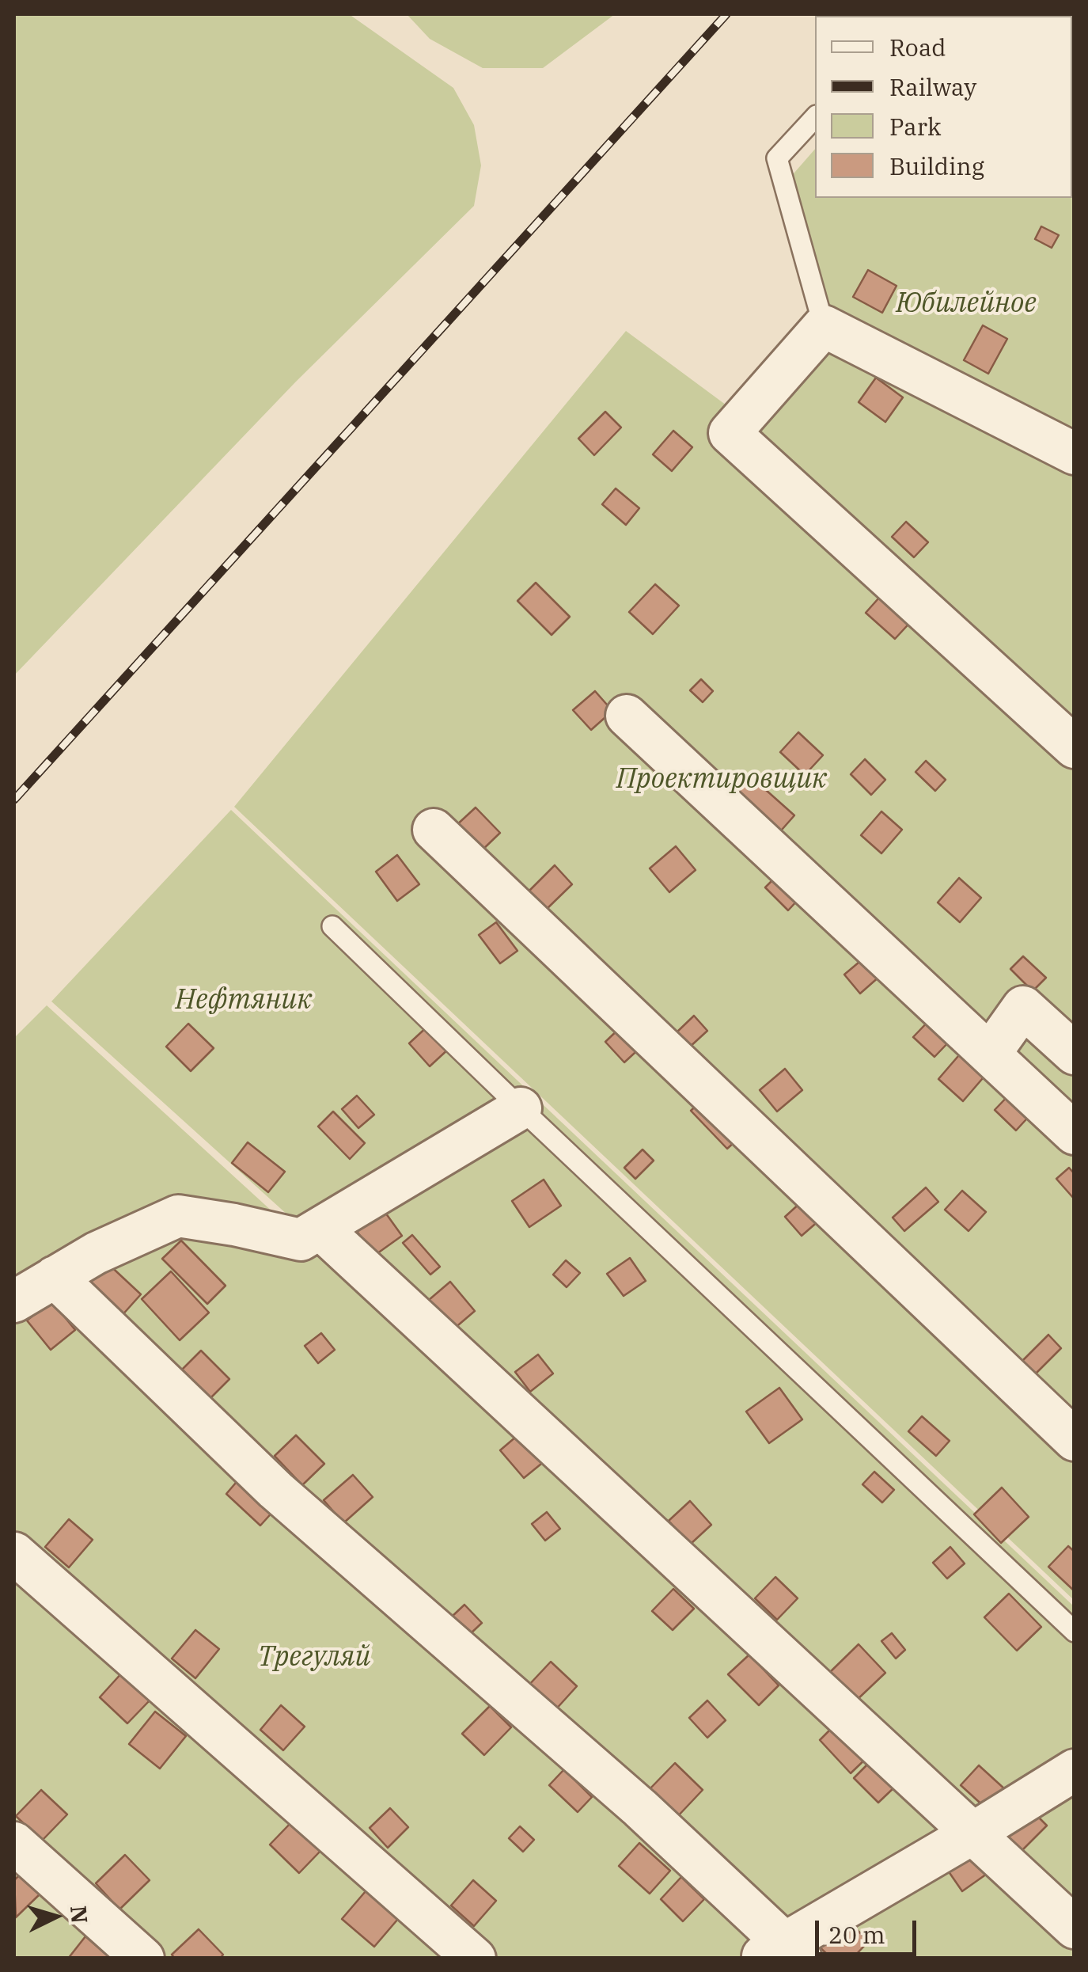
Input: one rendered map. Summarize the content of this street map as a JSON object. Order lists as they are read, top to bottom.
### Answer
{
  "parks": [
    "Юбилейное",
    "Проектировщик",
    "Нефтяник",
    "Трегуляй"
  ],
  "legend": [
    "Road",
    "Railway",
    "Park",
    "Building"
  ],
  "scale_bar": "20 m",
  "north": "right"
}
